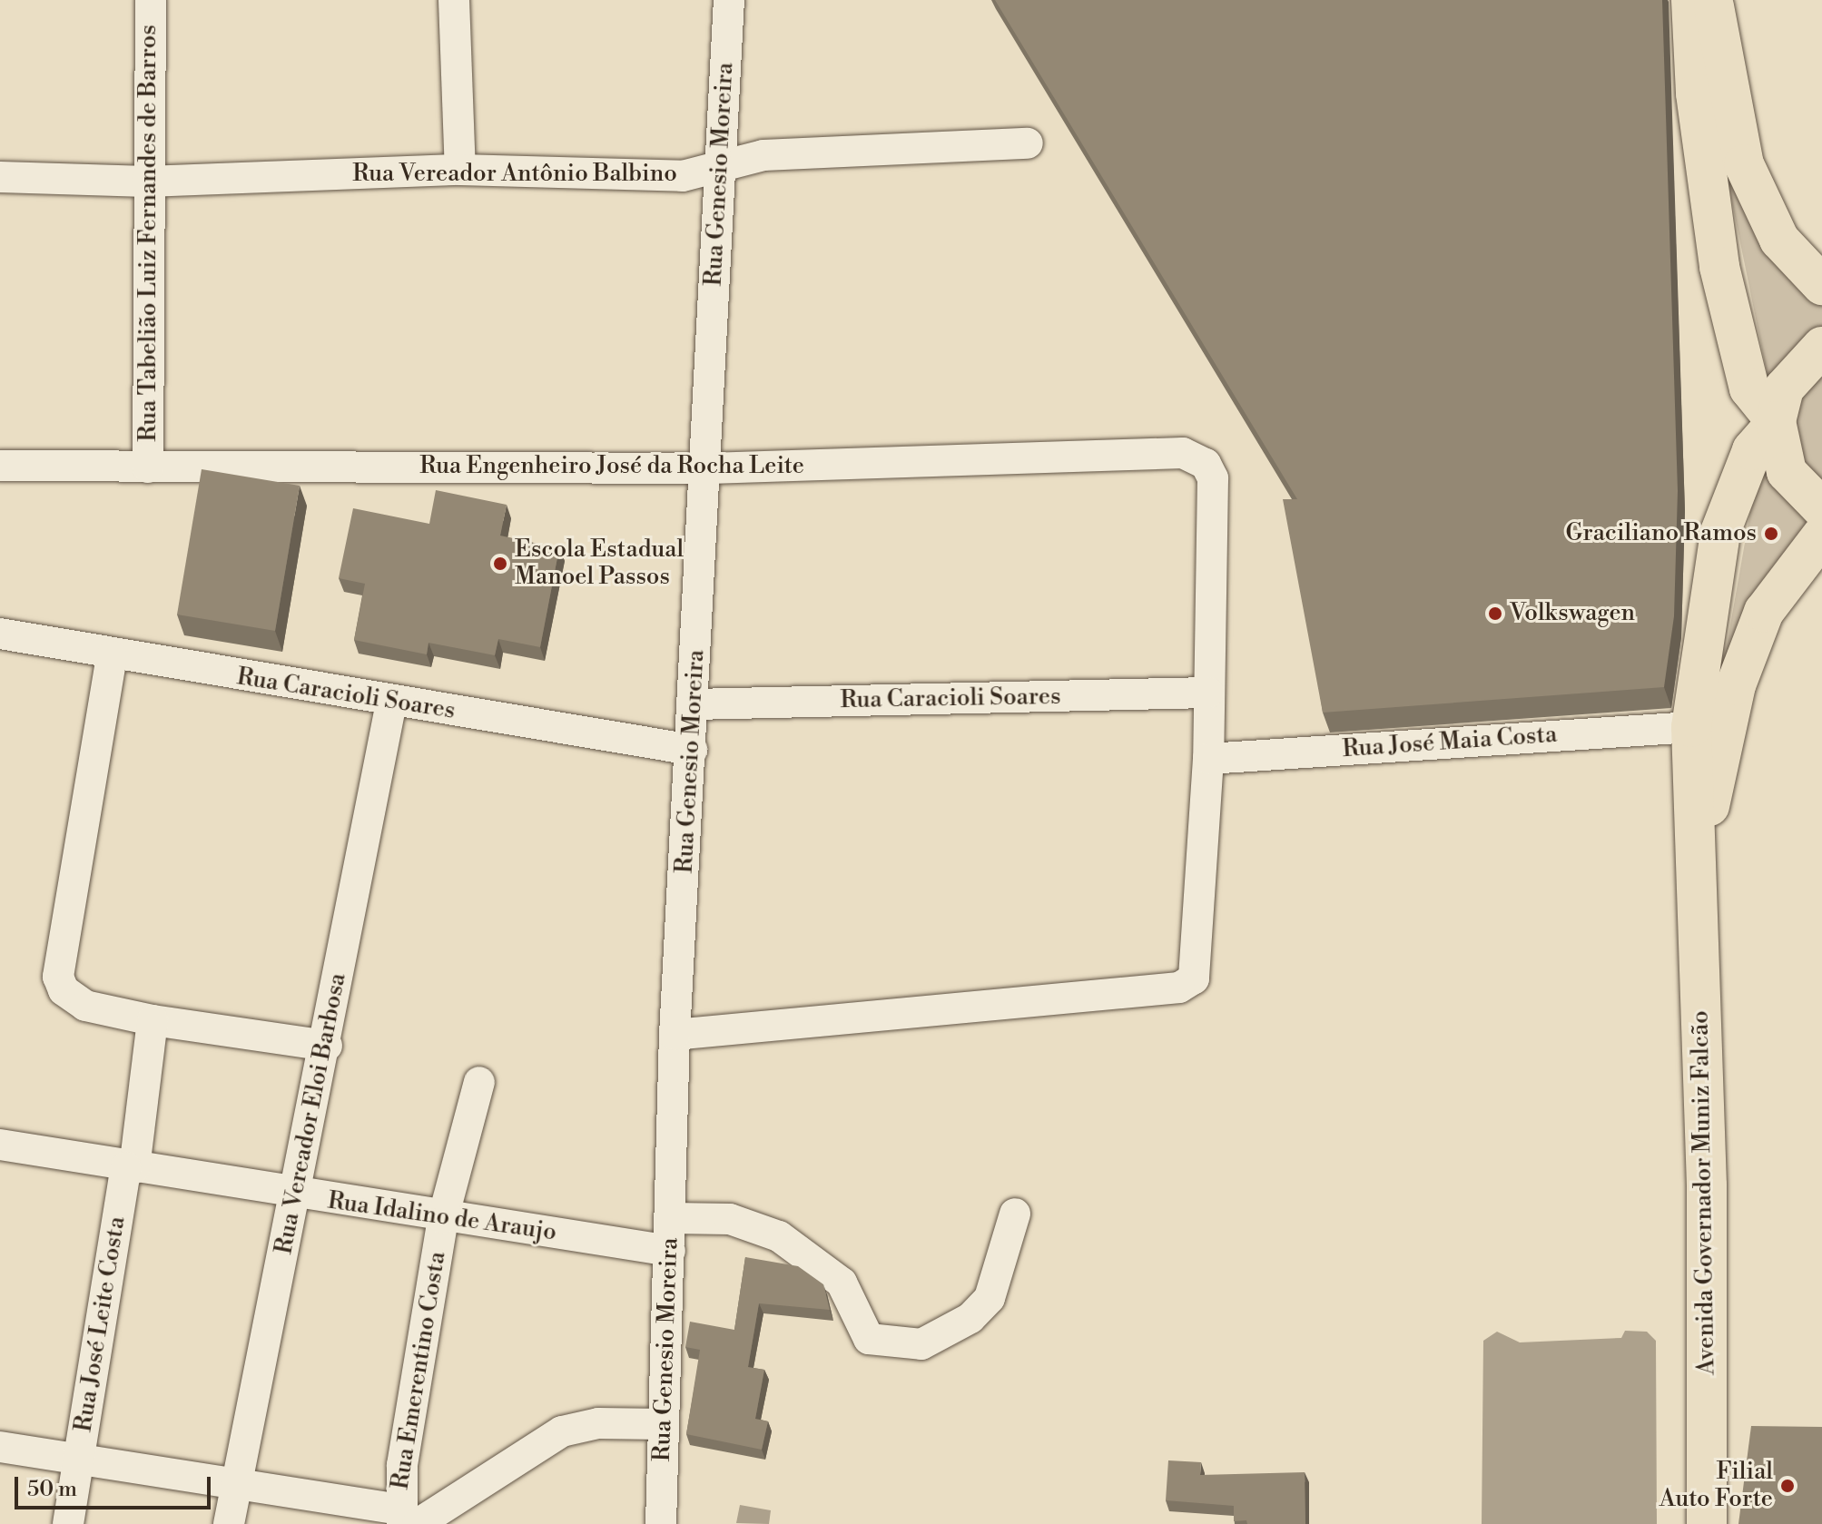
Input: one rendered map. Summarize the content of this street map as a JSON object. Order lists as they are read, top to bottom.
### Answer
{
  "streets": {
    "main road": ["Avenida Governador Muniz Falcão"],
    "street": [
      "Rua Vereador Antônio Balbino",
      "Rua Genesio Moreira",
      "Rua Tabelião Luiz Fernandes de Barros",
      "Rua Engenheiro José da Rocha Leite",
      "Rua Caracioli Soares",
      "Rua José Maia Costa",
      "Rua Vereador Eloi Barbosa",
      "Rua Idalino de Araujo",
      "Rua José Leite Costa",
      "Rua Emerentino Costa"
    ]
  },
  "crossings": [
    ["Rua Vereador Antônio Balbino", "Rua Genesio Moreira"],
    ["Rua Vereador Antônio Balbino", "Rua Tabelião Luiz Fernandes de Barros"],
    ["Rua Genesio Moreira", "Rua Engenheiro José da Rocha Leite"],
    ["Rua Genesio Moreira", "Rua Caracioli Soares"],
    ["Rua Genesio Moreira", "Rua Idalino de Araujo"],
    ["Rua Tabelião Luiz Fernandes de Barros", "Rua Engenheiro José da Rocha Leite"],
    ["Rua Engenheiro José da Rocha Leite", "Rua Caracioli Soares"],
    ["Rua Caracioli Soares", "Rua Vereador Eloi Barbosa"],
    ["Rua José Maia Costa", "Avenida Governador Muniz Falcão"],
    ["Rua Vereador Eloi Barbosa", "Rua Idalino de Araujo"],
    ["Rua Idalino de Araujo", "Rua José Leite Costa"],
    ["Rua Idalino de Araujo", "Rua Emerentino Costa"]
  ],
  "places": [
    "Graciliano Ramos",
    "Escola Estadual Manoel Passos",
    "Volkswagen",
    "Filial Auto Forte"
  ],
  "scale_bar": "50 m"
}
